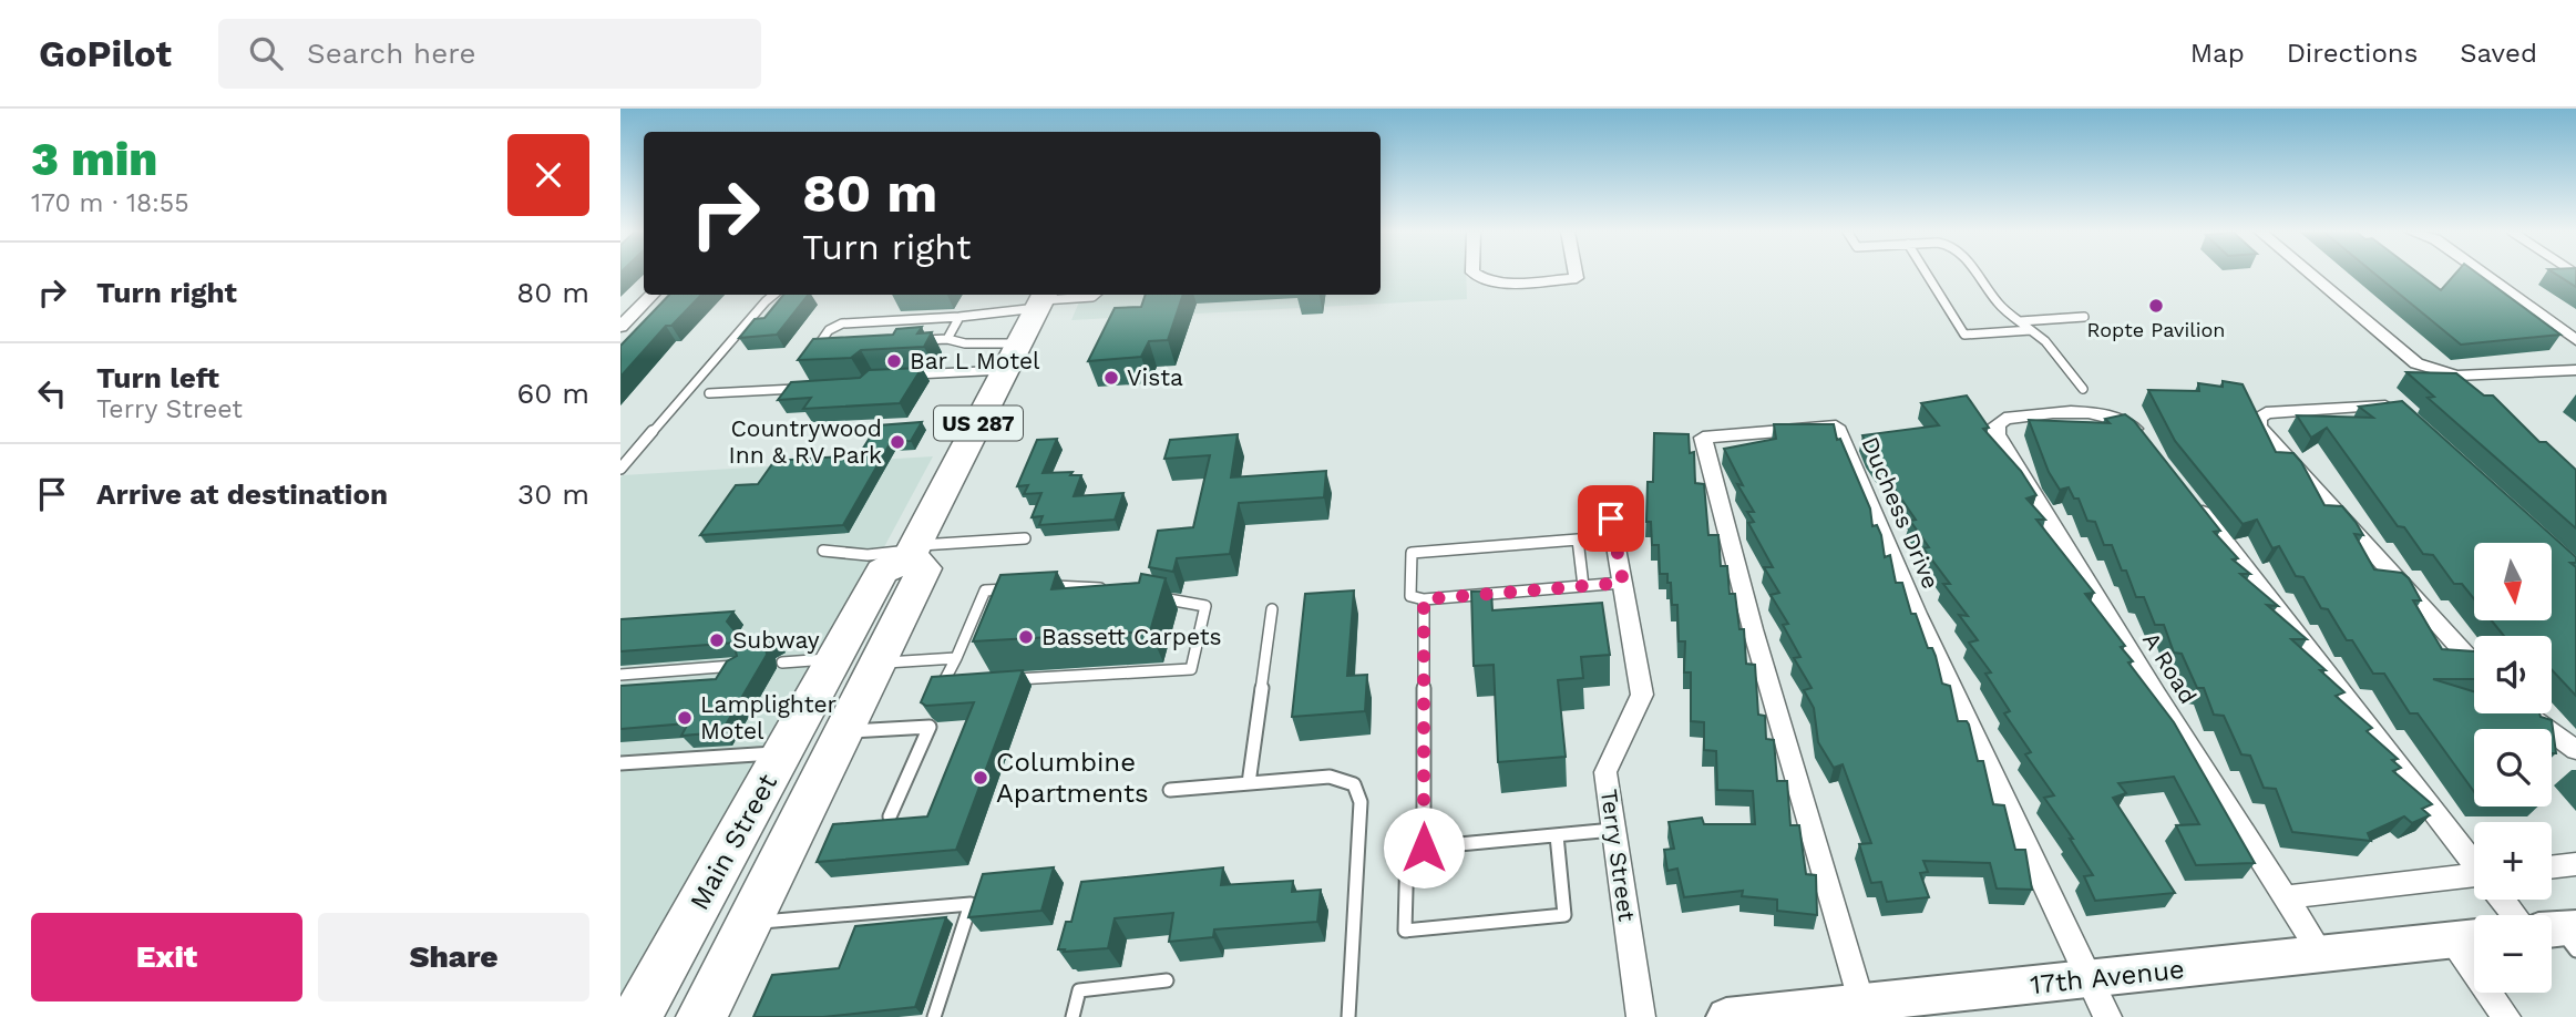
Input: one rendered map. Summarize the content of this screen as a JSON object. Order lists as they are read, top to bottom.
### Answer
{
  "streets": {
    "highway": ["US 287", "Main Street"],
    "main road": ["17th Avenue"],
    "street": ["Duchess Drive", "A Road", "Terry Street"]
  },
  "crossings": [
    ["Duchess Drive", "17th Avenue"],
    ["A Road", "17th Avenue"]
  ],
  "places": [
    "Ropte Pavilion",
    "Bar L Motel",
    "Vista",
    "Countrywood Inn & RV Park",
    "Bassett Carpets",
    "Subway",
    "Lamplighter Motel",
    "Columbine Apartments"
  ],
  "north": "bottom",
  "page": {
    "header": "GoPilot",
    "search": "Search here",
    "nav": ["Map", "Directions", "Saved"],
    "heading": ["3 min", "170 m · 18:55"],
    "turn": ["80 m", "Turn right"],
    "list": [
      {
        "name": "Turn right",
        "value": "80 m"
      },
      {
        "name": "Turn left",
        "note": "Terry Street",
        "value": "60 m"
      },
      {
        "name": "Arrive at destination",
        "value": "30 m"
      }
    ],
    "map_buttons": ["+", "−"],
    "buttons": ["Exit", "Share"]
  }
}
